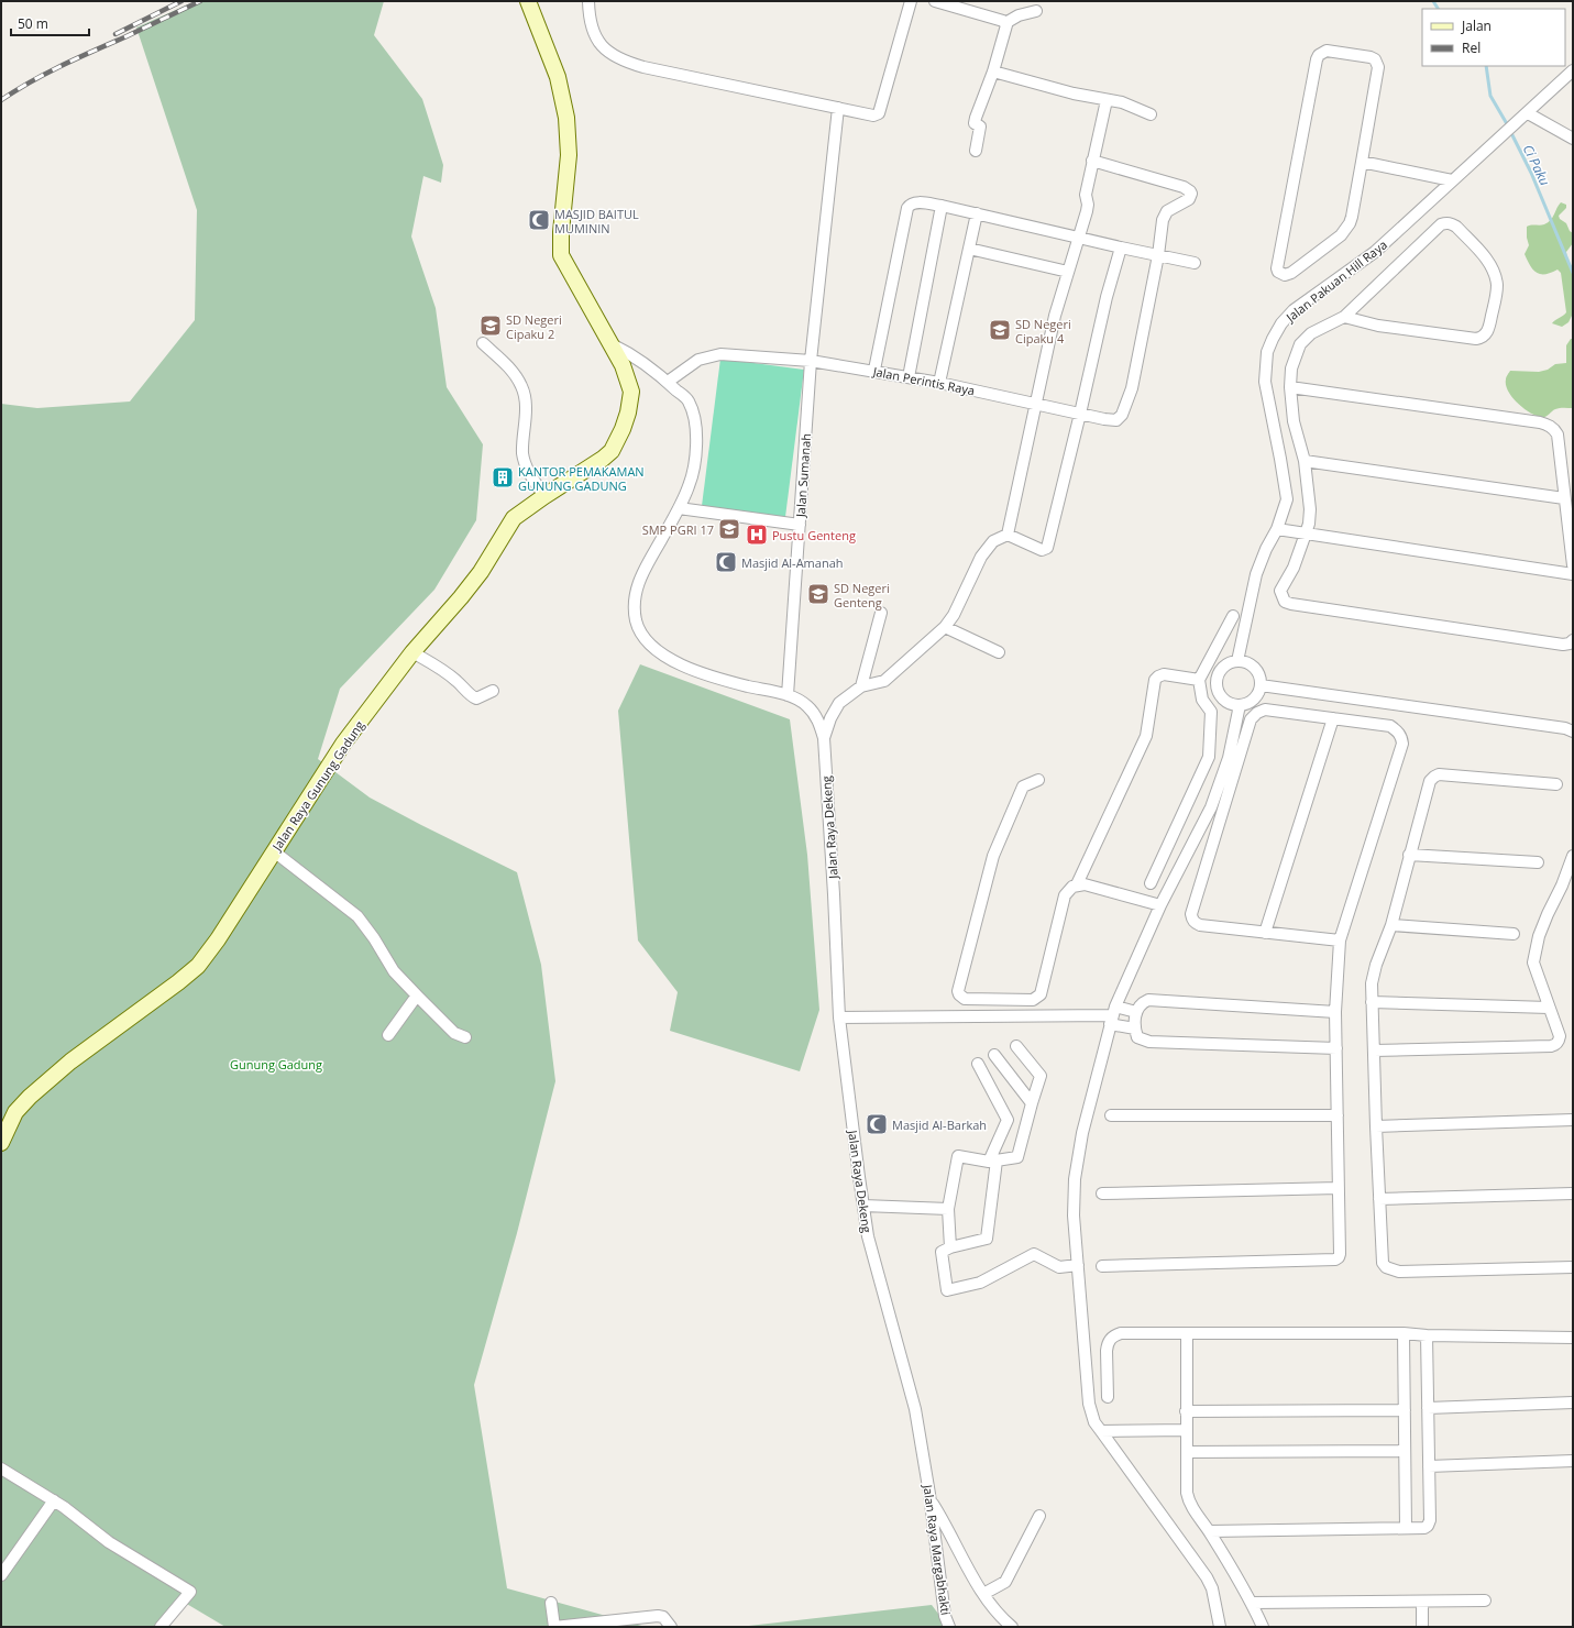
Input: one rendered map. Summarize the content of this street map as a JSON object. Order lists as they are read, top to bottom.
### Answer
{
  "streets": {
    "street": [
      "Jalan Pakuan Hill Raya",
      "Jalan Perintis Raya",
      "Jalan Sumanah",
      "Jalan Raya Gunung Gadung",
      "Jalan Raya Dekeng",
      "Jalan Raya Margabhakti"
    ]
  },
  "crossings": [
    ["Jalan Perintis Raya", "Jalan Sumanah"],
    ["Jalan Perintis Raya", "Jalan Raya Dekeng"],
    ["Jalan Sumanah", "Jalan Raya Dekeng"],
    ["Jalan Raya Gunung Gadung", "Jalan Raya Dekeng"],
    ["Jalan Raya Dekeng", "Jalan Raya Margabhakti"]
  ],
  "water": ["Ci Paku"],
  "parks": ["Gunung Gadung"],
  "places": {
    "mosque": ["MASJID BAITUL MUMININ", "Masjid Al-Amanah", "Masjid Al-Barkah"],
    "school or university": [
      "SD Negeri Cipaku 2",
      "SD Negeri Cipaku 4",
      "SMP PGRI 17",
      "SD Negeri Genteng"
    ],
    "building": ["KANTOR PEMAKAMAN GUNUNG GADUNG"],
    "hospital": ["Pustu Genteng"]
  },
  "legend": ["Jalan", "Rel"],
  "scale_bar": "50 m"
}
